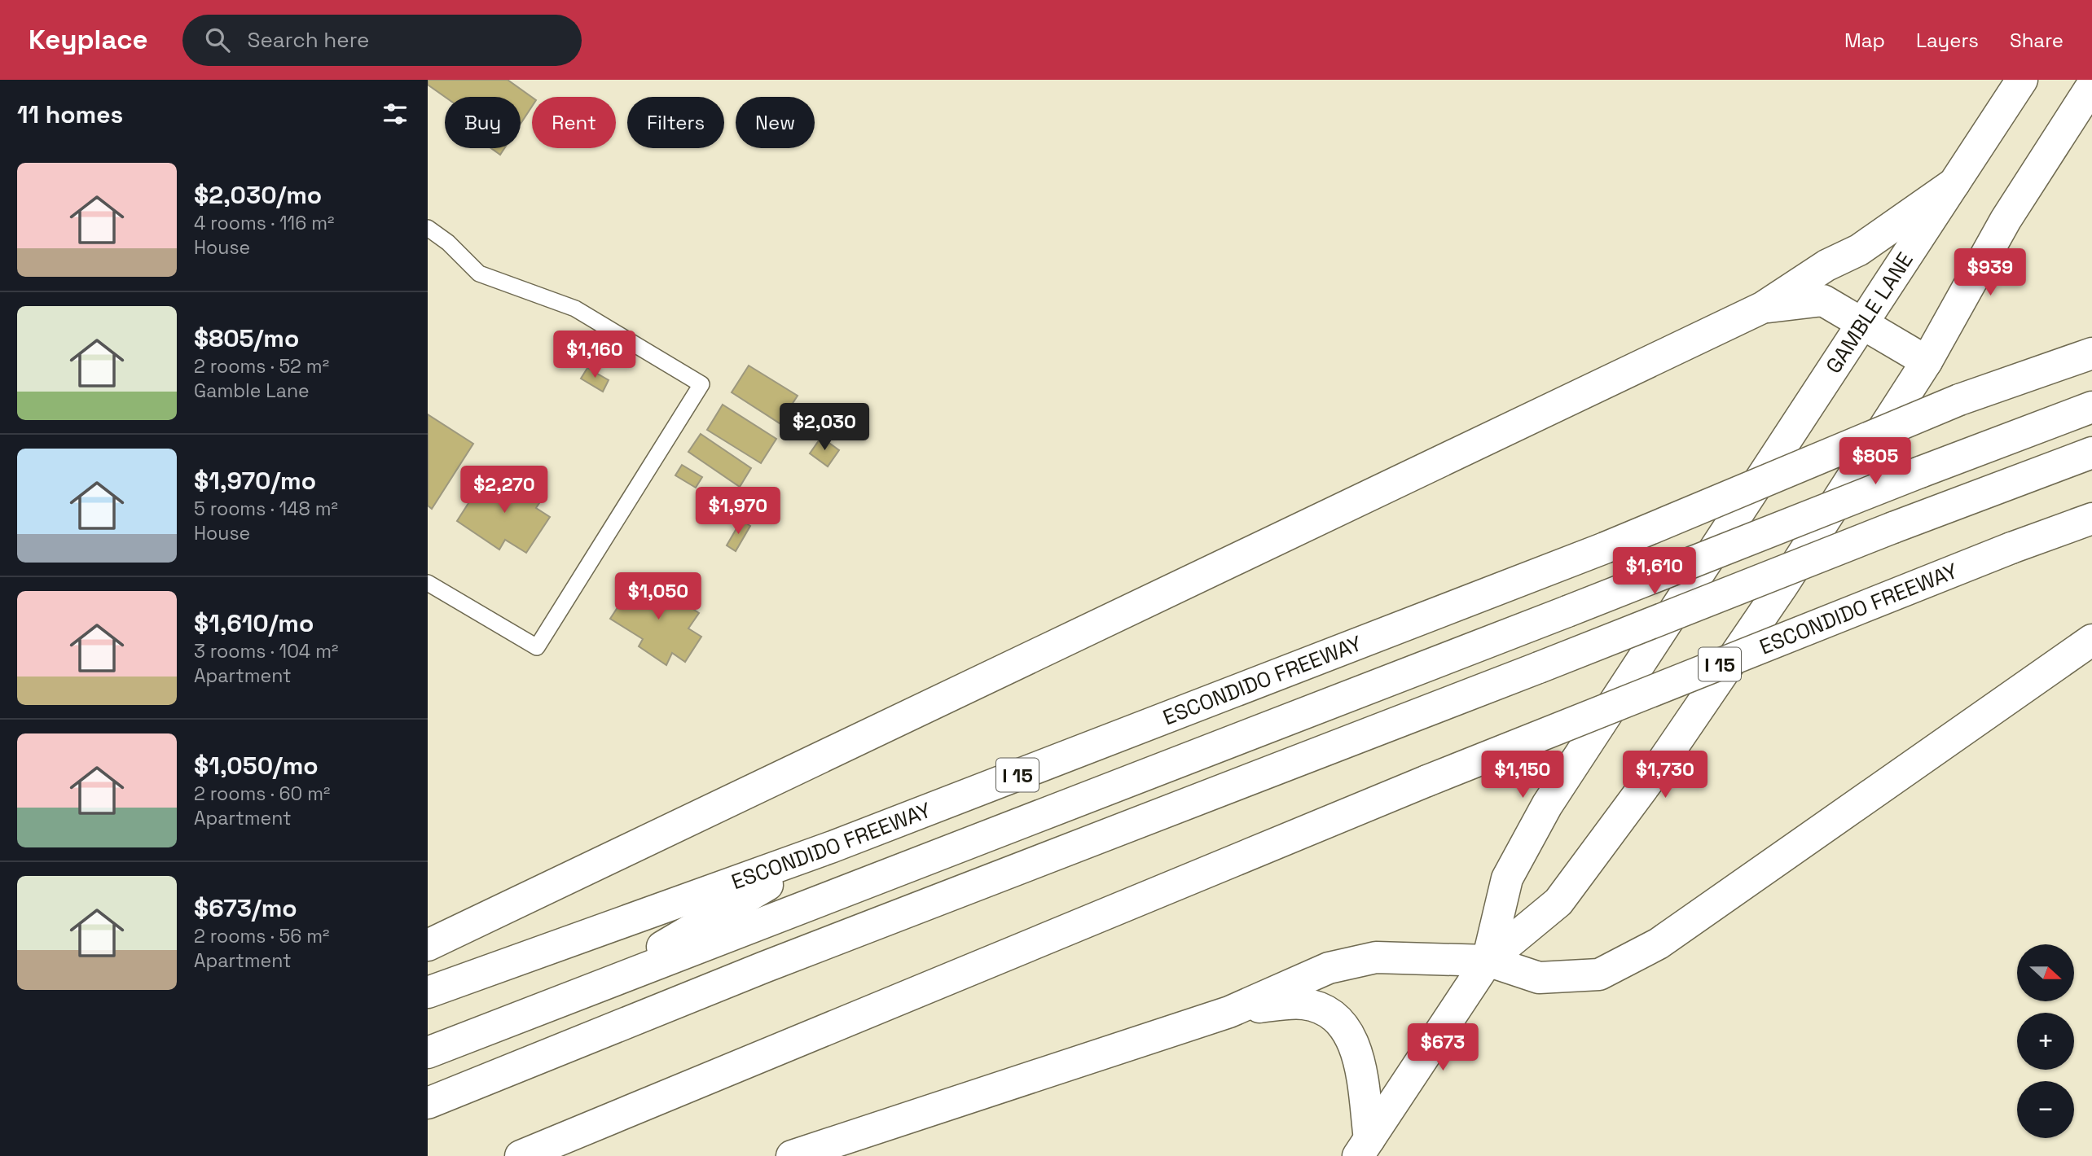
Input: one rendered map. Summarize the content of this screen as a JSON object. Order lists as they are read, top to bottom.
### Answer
{
  "streets": {
    "main road": ["GAMBLE LANE", "ESCONDIDO FREEWAY", "I 15"]
  },
  "north": "right",
  "page": {
    "header": "Keyplace",
    "search": "Search here",
    "nav": ["Map", "Layers", "Share"],
    "heading": "11 homes",
    "chip": [
      "Buy",
      "Rent",
      "Filters",
      "New"
    ],
    "list": [
      {
        "name": "$2,030/mo",
        "note": "4 rooms · 116 m² · House"
      },
      {
        "name": "$805/mo",
        "note": "2 rooms · 52 m² · Gamble Lane"
      },
      {
        "name": "$1,970/mo",
        "note": "5 rooms · 148 m² · House"
      },
      {
        "name": "$1,610/mo",
        "note": "3 rooms · 104 m² · Apartment"
      },
      {
        "name": "$1,050/mo",
        "note": "2 rooms · 60 m² · Apartment"
      },
      {
        "name": "$673/mo",
        "note": "2 rooms · 56 m² · Apartment"
      }
    ],
    "price": [
      "$939",
      "$1,160",
      "$2,030",
      "$805",
      "$2,270",
      "$1,970",
      "$1,610",
      "$1,050",
      "$1,150",
      "$1,730",
      "$673"
    ],
    "map_buttons": ["+", "−"]
  }
}
